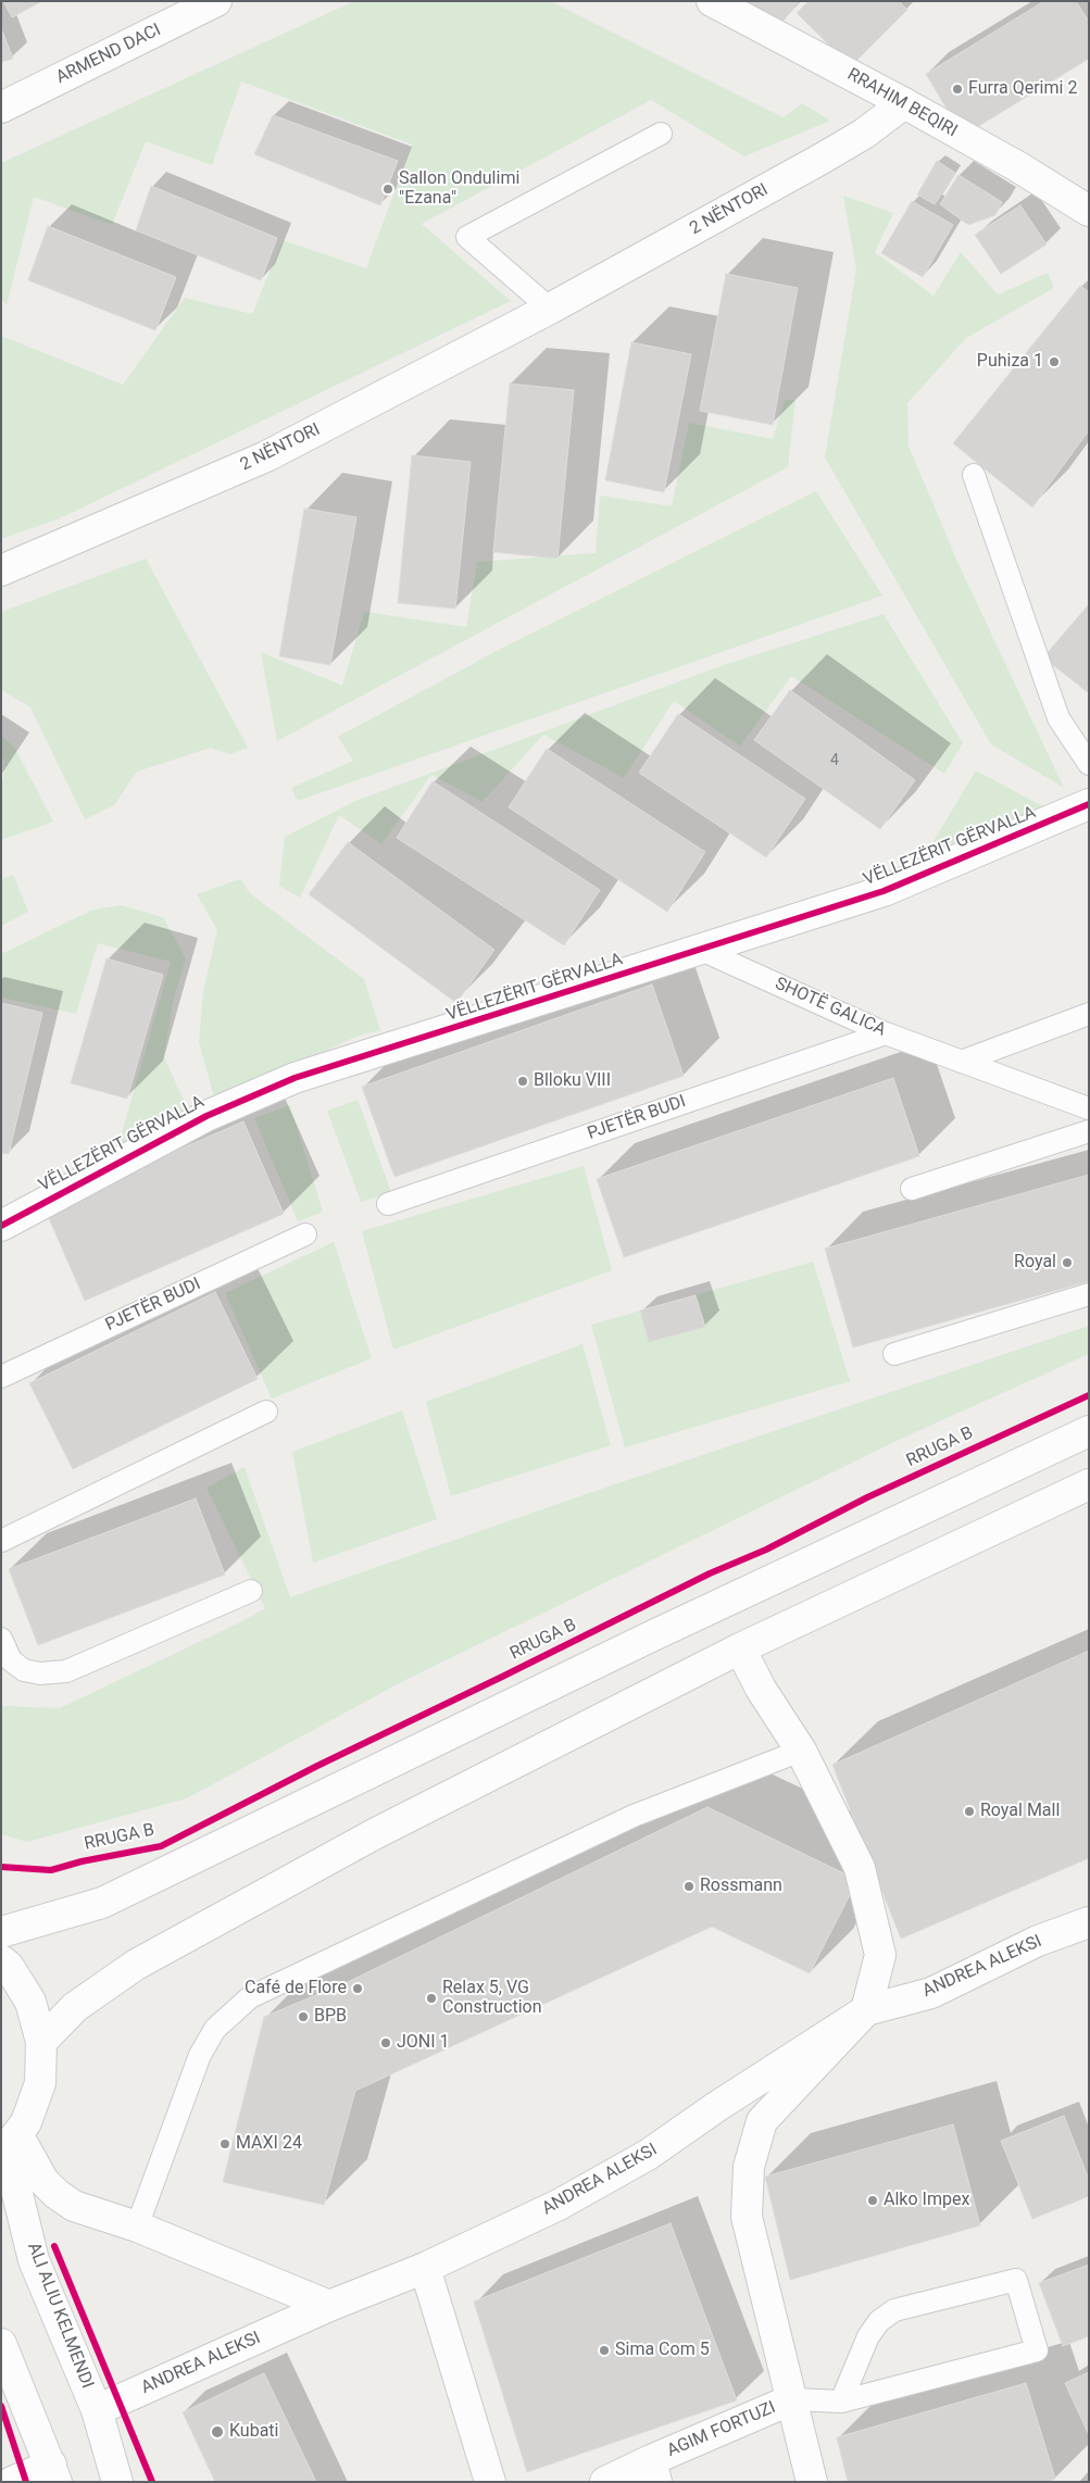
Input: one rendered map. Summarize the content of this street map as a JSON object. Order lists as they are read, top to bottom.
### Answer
{
  "streets": {
    "street": [
      "ARMEND DACI",
      "RRAHIM BEQIRI",
      "2 NËNTORI",
      "VËLLEZËRIT GËRVALLA",
      "ANDREA ALEKSI",
      "ALI ALIU KELMENDI",
      "AGIM FORTUZI"
    ],
    "lane": ["SHOTË GALICA", "PJETËR BUDI"],
    "cycle path": ["RRUGA B"]
  },
  "crossings": [
    ["RRAHIM BEQIRI", "2 NËNTORI"],
    ["VËLLEZËRIT GËRVALLA", "SHOTË GALICA"],
    ["SHOTË GALICA", "PJETËR BUDI"],
    ["ANDREA ALEKSI", "ALI ALIU KELMENDI"]
  ],
  "places": [
    "Furra Qerimi 2",
    "Sallon Ondulimi \"Ezana\"",
    "Puhiza 1",
    "Blloku VIII",
    "Royal",
    "Royal Mall",
    "Rossmann",
    "Café de Flore",
    "Relax 5, VG Construction",
    "BPB",
    "JONI 1",
    "MAXI 24",
    "Alko Impex",
    "Sima Com 5",
    "Kubati"
  ],
  "house_numbers": ["4"]
}
